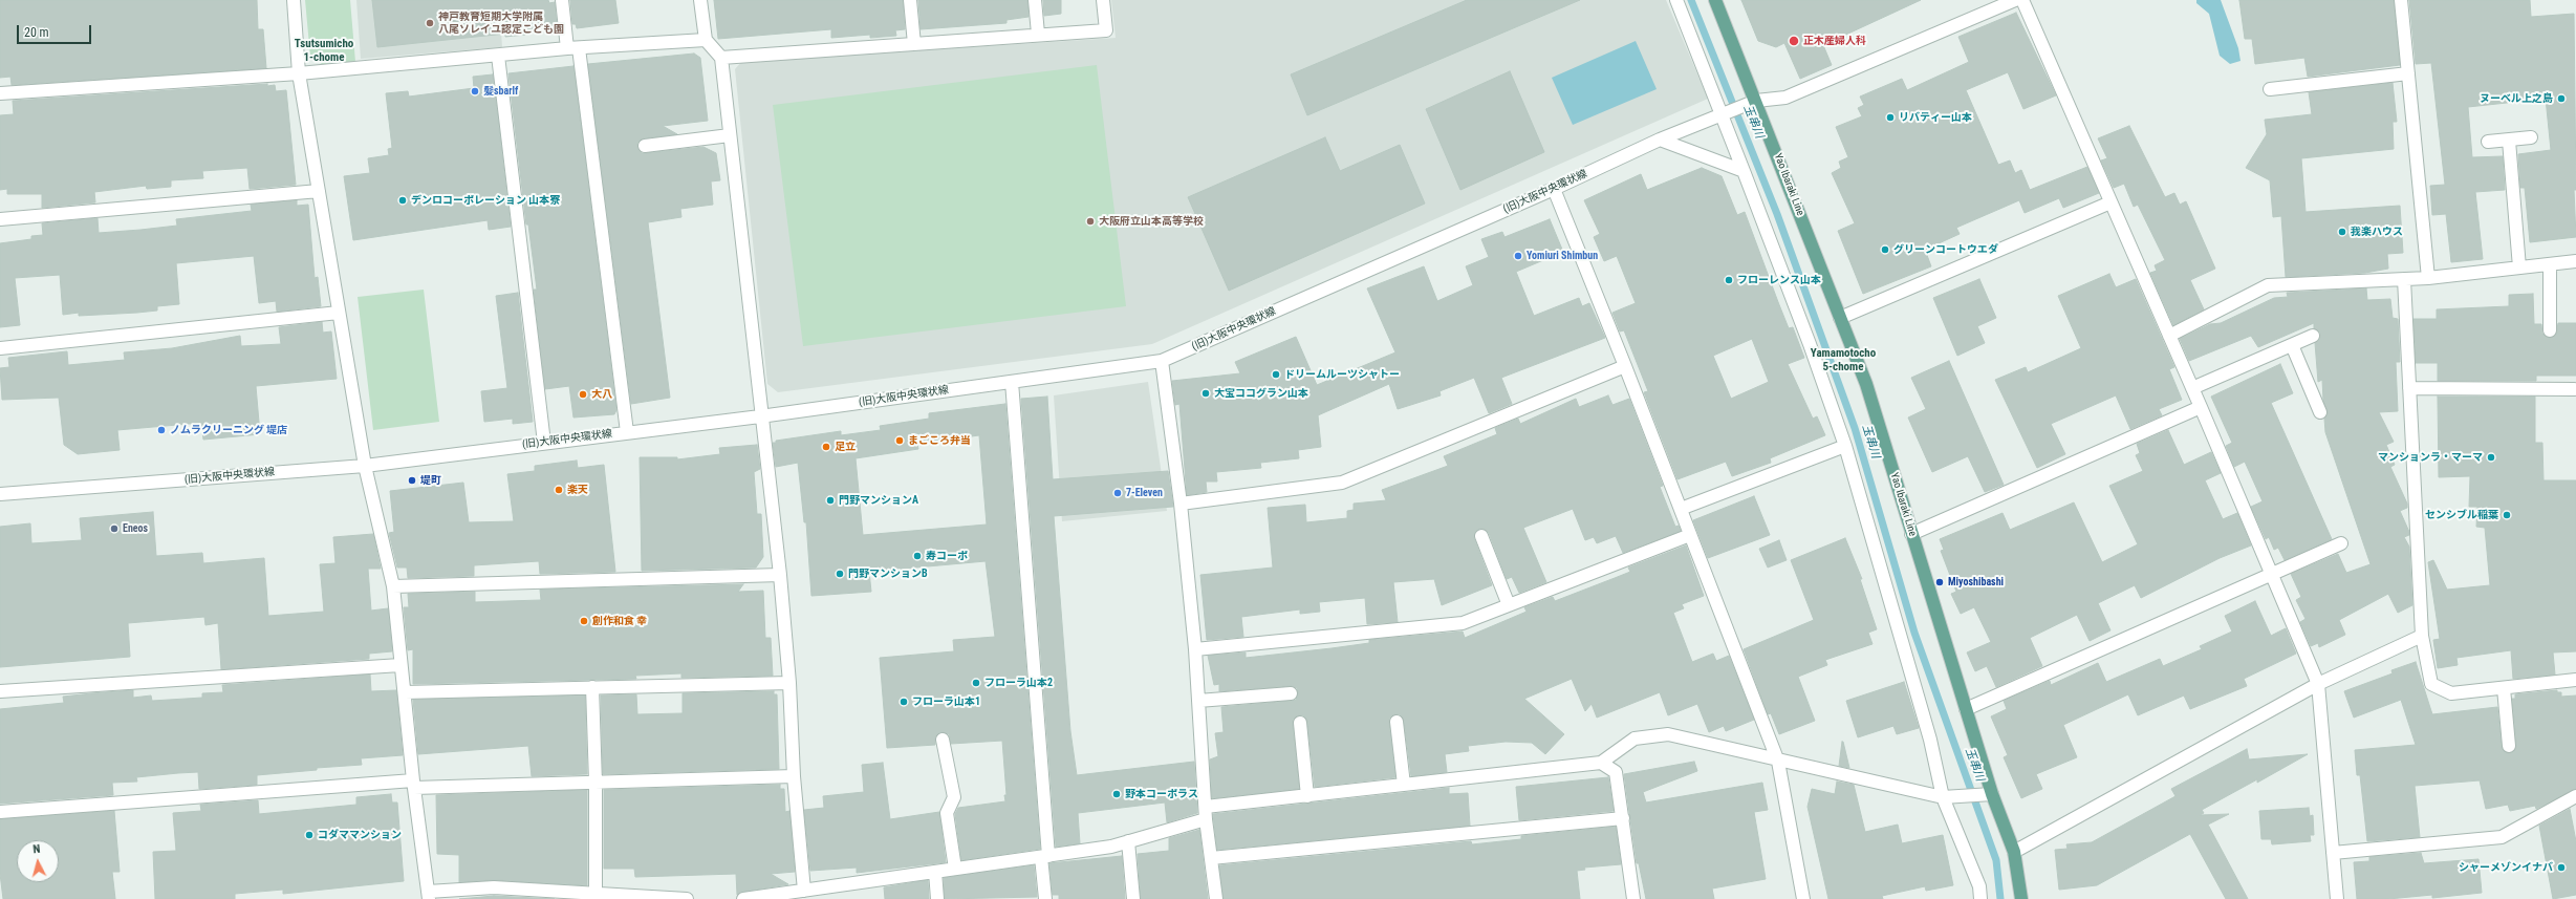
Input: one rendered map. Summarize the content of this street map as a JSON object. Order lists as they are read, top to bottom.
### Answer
{
  "streets": {
    "main road": ["Yao Ibaraki Line"],
    "street": ["(旧)大阪中央環状線"]
  },
  "crossings": [
    ["Yao Ibaraki Line", "(旧)大阪中央環状線"]
  ],
  "districts": ["Tsutsumicho 1-chome", "Yamamotocho 5-chome"],
  "water": ["玉串川"],
  "places": [
    "神戸教育短期大学附属 八尾ソレイユ認定こども園",
    "正木産婦人科",
    "髪sbarlf",
    "ヌーベル上之島",
    "リバティー山本",
    "デンロコーポレーション 山本寮",
    "大阪府立山本高等学校",
    "我楽ハウス",
    "グリーンコートウエダ",
    "Yomiuri Shimbun",
    "フローレンス山本",
    "ドリームルーツシャトー",
    "大宝ココグラン山本",
    "大八",
    "ノムラクリーニング 堤店",
    "まごころ弁当",
    "足立",
    "マンションラ・マーマ",
    "堤町",
    "楽天",
    "7-Eleven",
    "門野マンションA",
    "センシブル稲葉",
    "Eneos",
    "寿コーポ",
    "門野マンションB",
    "Miyoshibashi",
    "創作和食 幸",
    "フローラ山本2",
    "フローラ山本1",
    "野本コーポラス",
    "コダママンション",
    "シャーメゾンイナバ"
  ],
  "scale_bar": "20 m",
  "north": "top"
}
